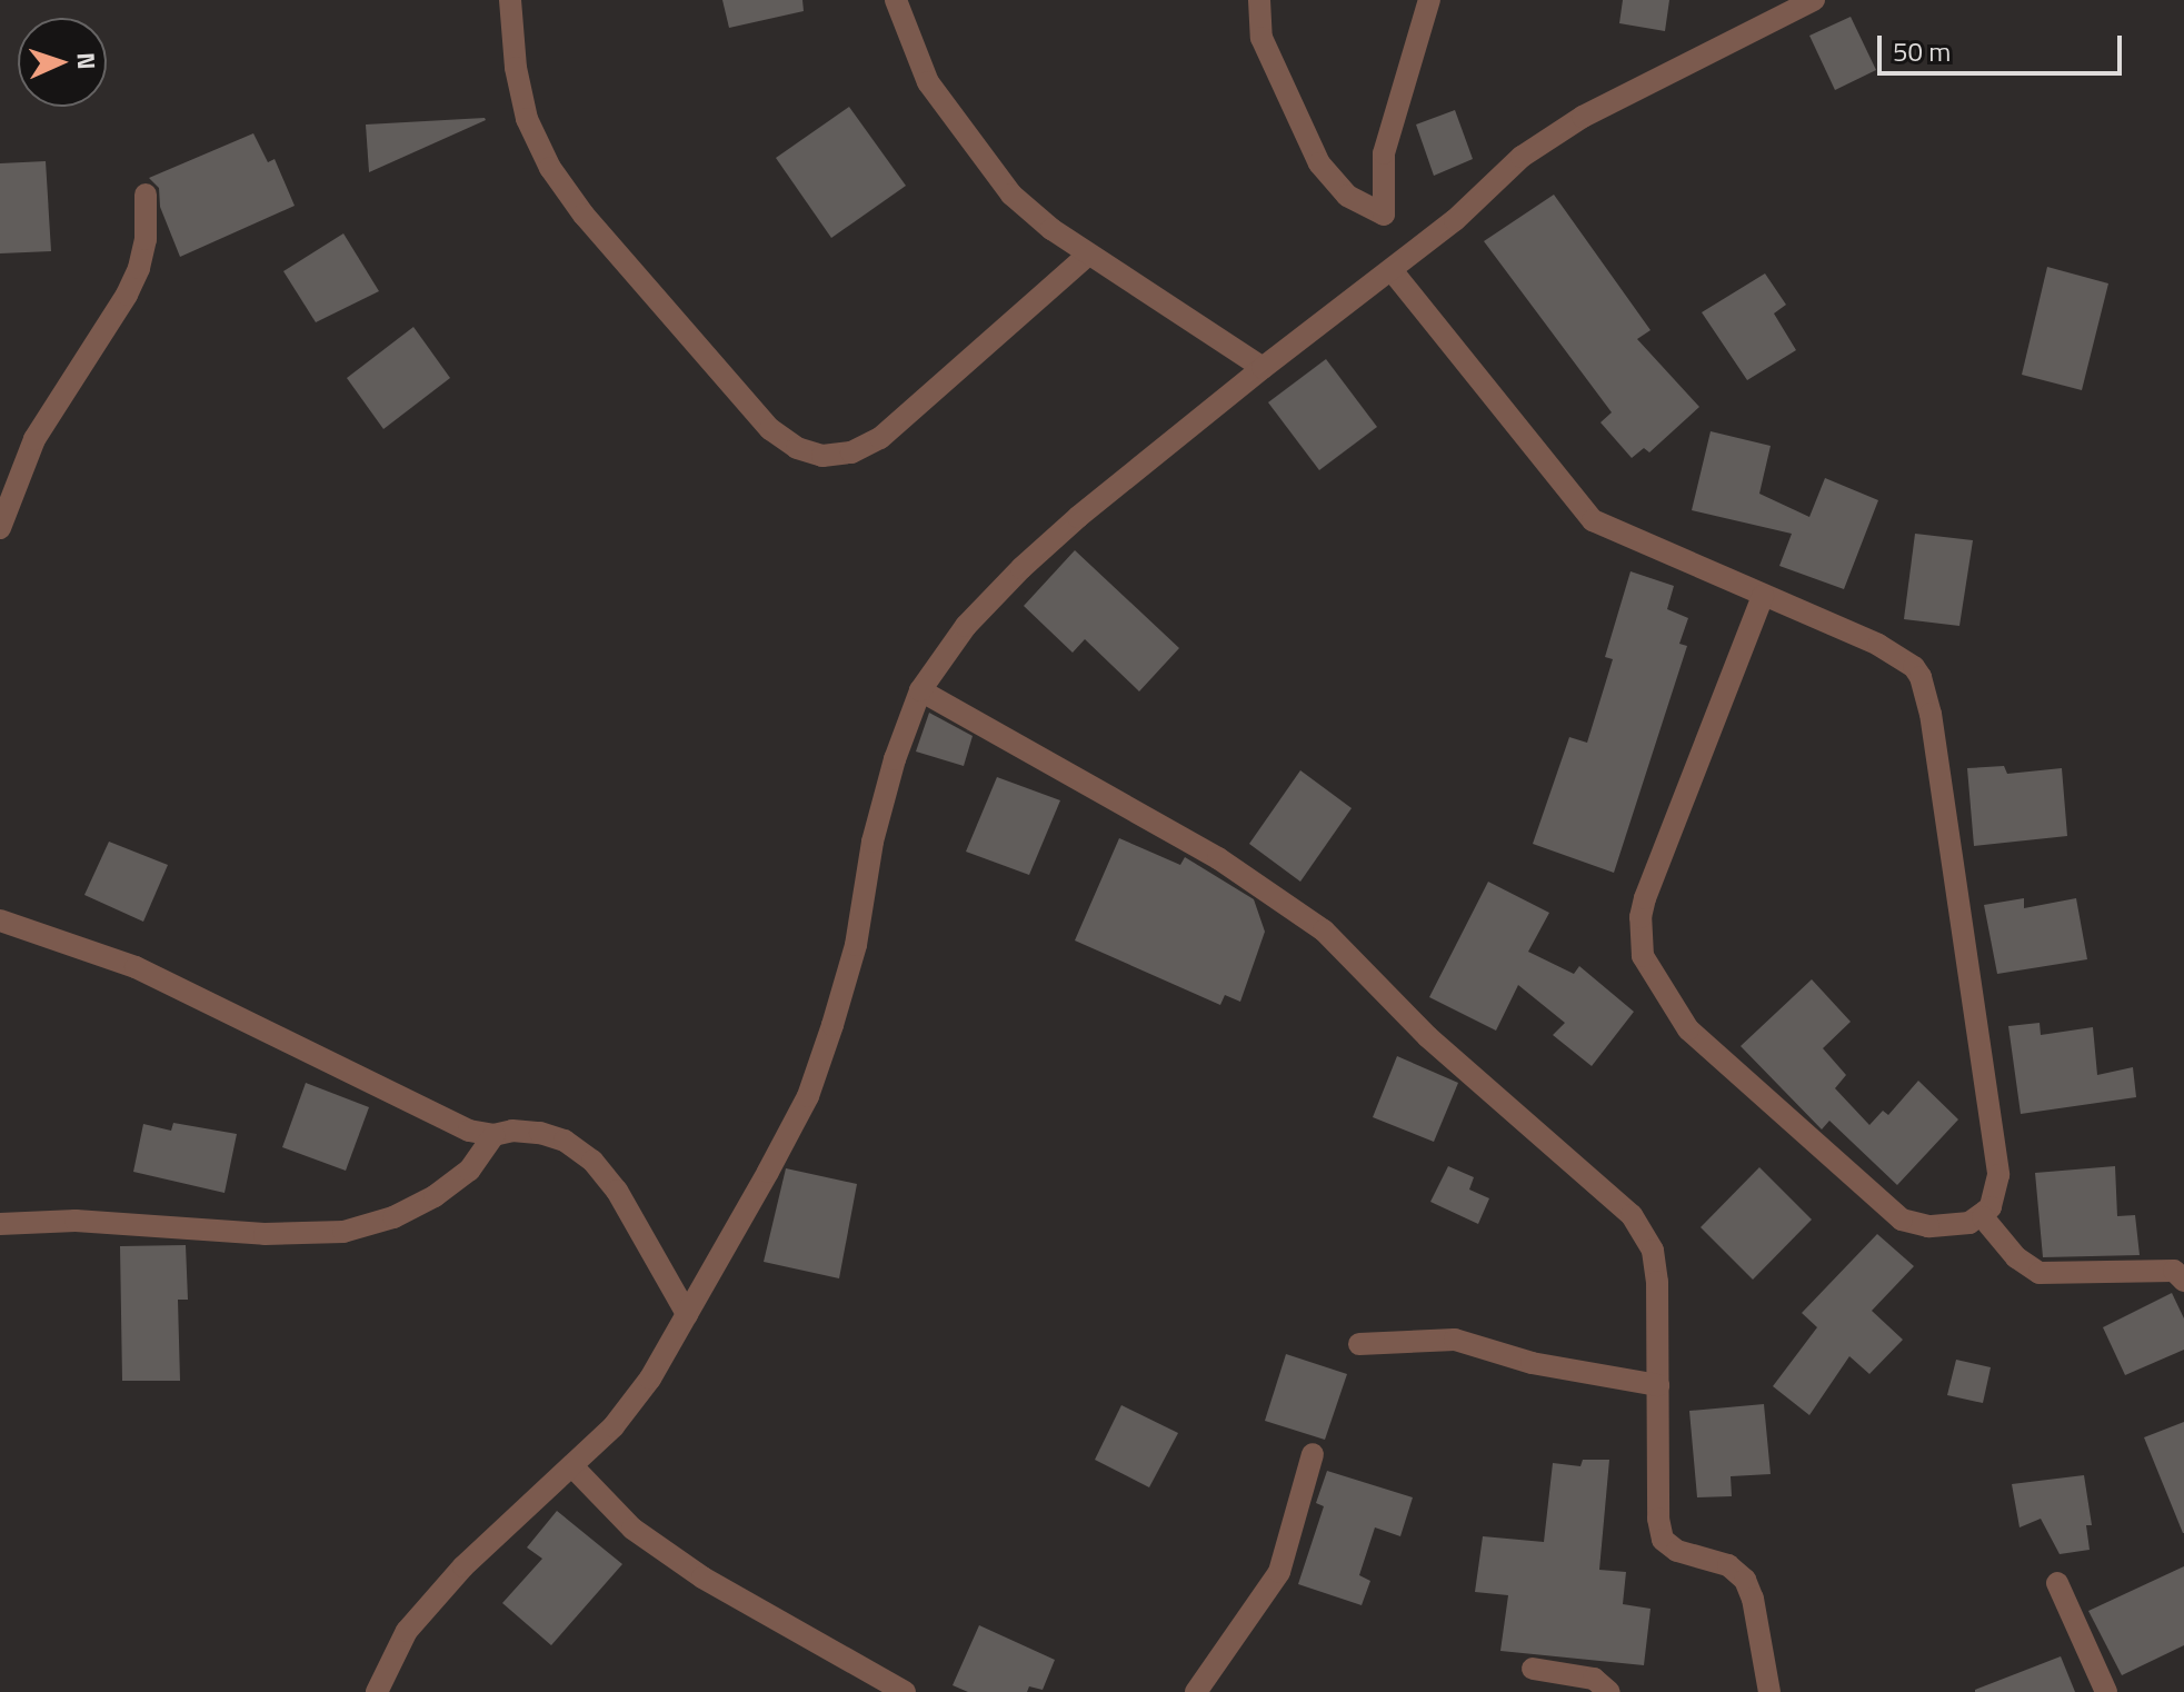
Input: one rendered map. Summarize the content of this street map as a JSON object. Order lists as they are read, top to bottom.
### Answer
{
  "scale_bar": "50 m",
  "north": "right"
}
